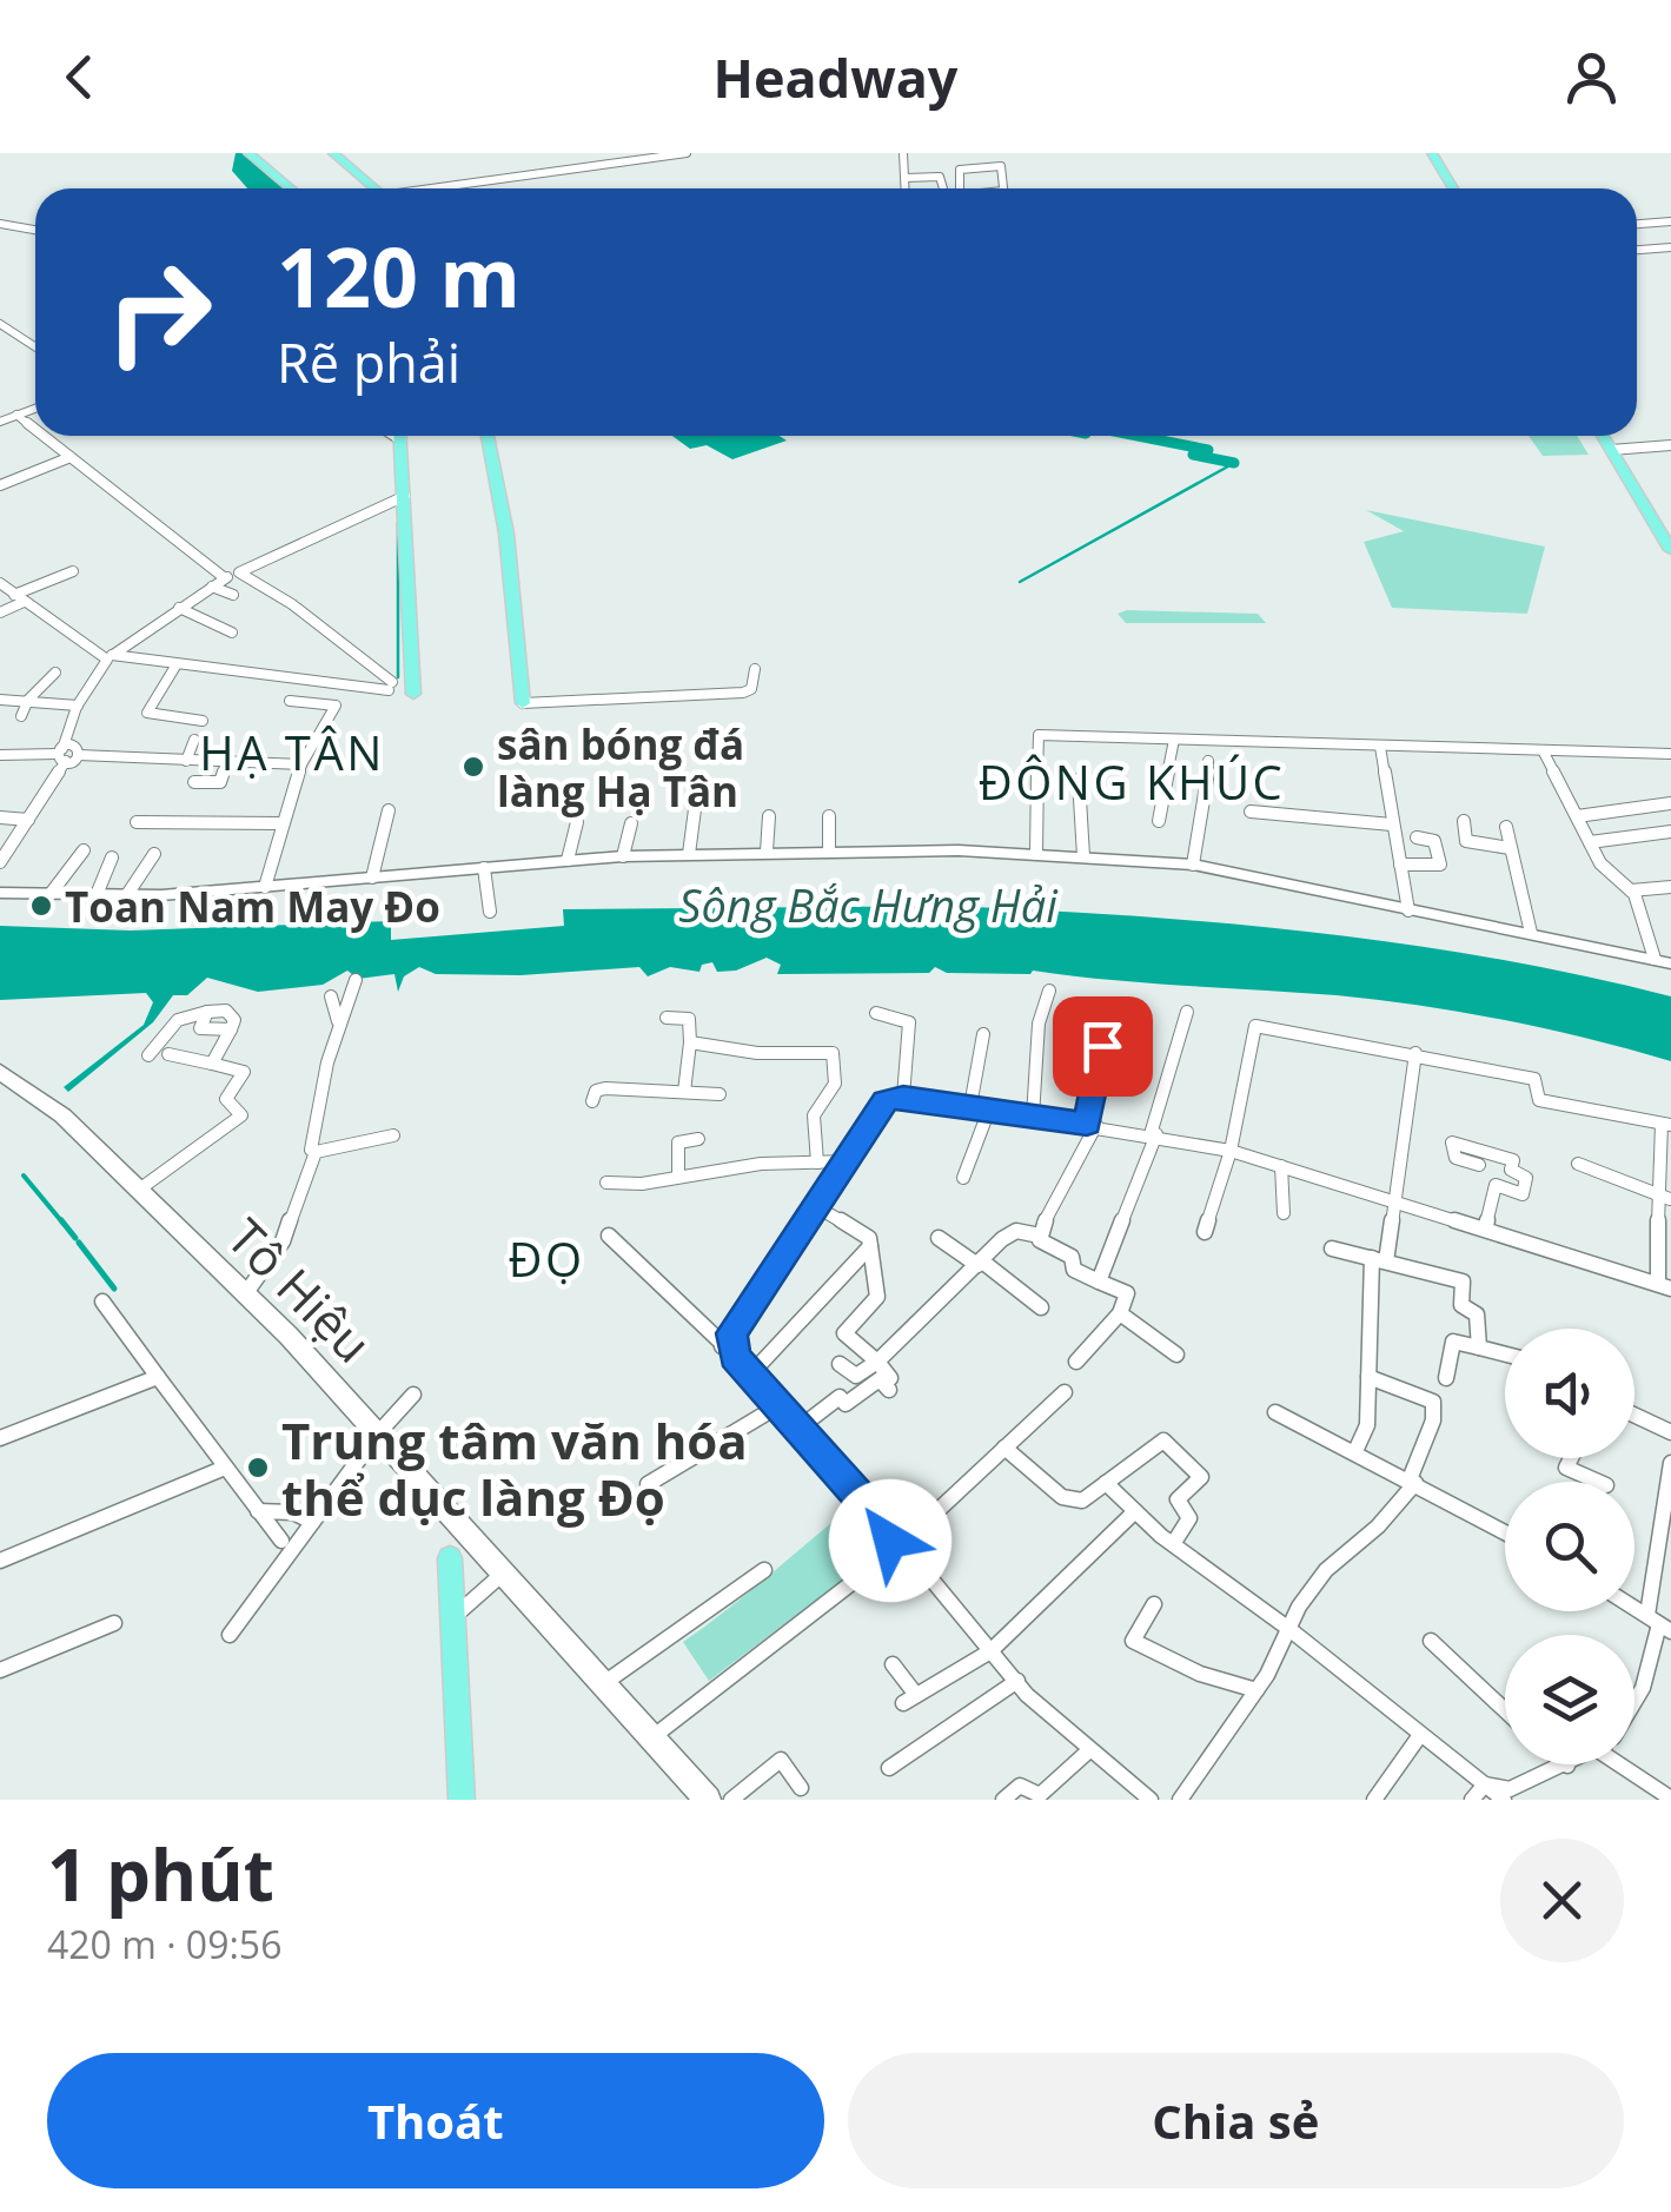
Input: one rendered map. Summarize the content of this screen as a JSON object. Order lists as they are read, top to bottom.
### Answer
{
  "streets": {
    "main road": ["Tô Hiệu"]
  },
  "districts": ["HẠ TÂN", "ĐÔNG KHÚC", "ĐỌ"],
  "water": ["Sông Bắc Hưng Hải"],
  "places": ["sân bóng đá làng Hạ Tân", "Toan Nam May Đo", "Trung tâm văn hóa thể dục làng Đọ"],
  "page": {
    "header": "Headway",
    "turn": ["120 m", "Rẽ phải"],
    "heading": ["1 phút", "420 m · 09:56"],
    "buttons": ["Thoát", "Chia sẻ"]
  }
}
